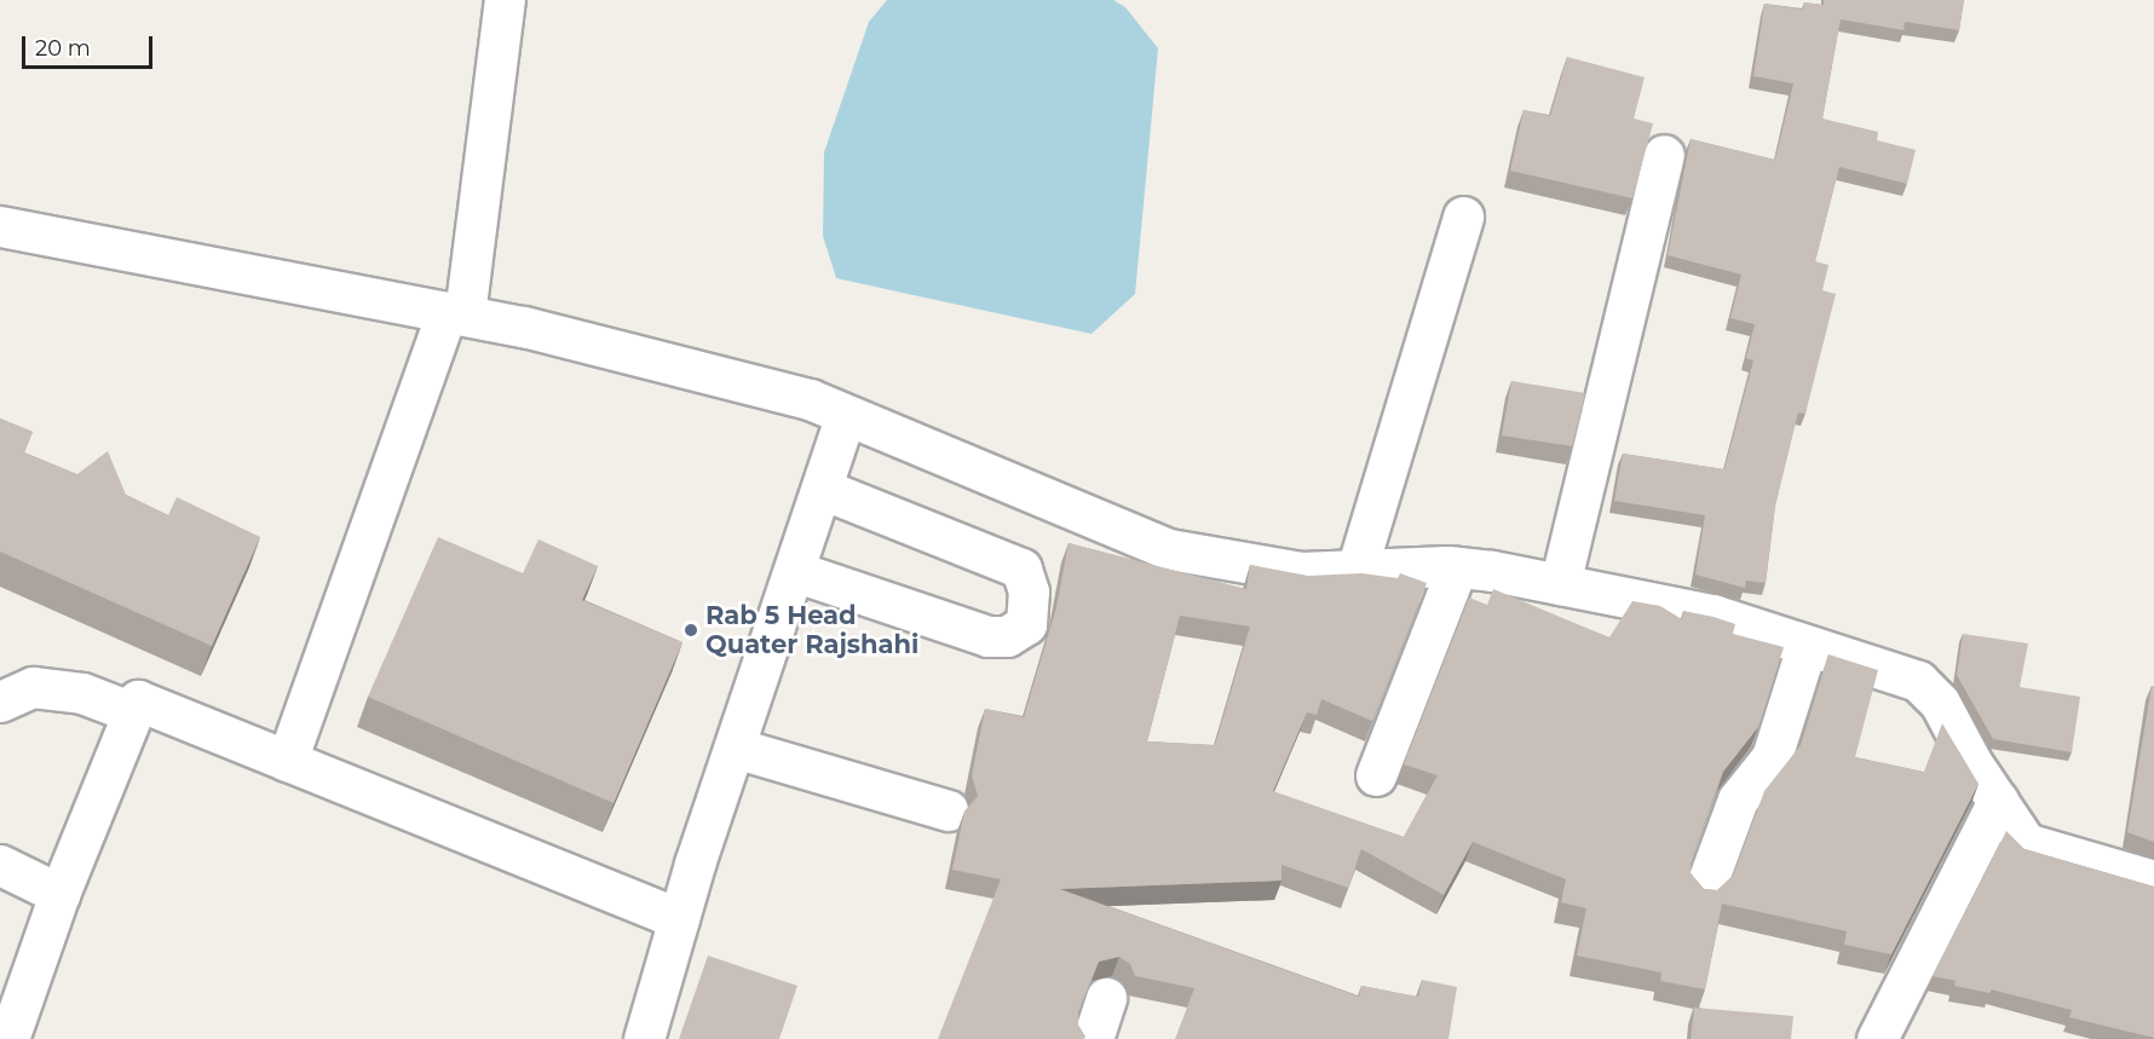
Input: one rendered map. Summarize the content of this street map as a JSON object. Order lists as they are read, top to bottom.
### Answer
{
  "places": ["Rab 5 Head Quater Rajshahi"],
  "scale_bar": "20 m"
}
